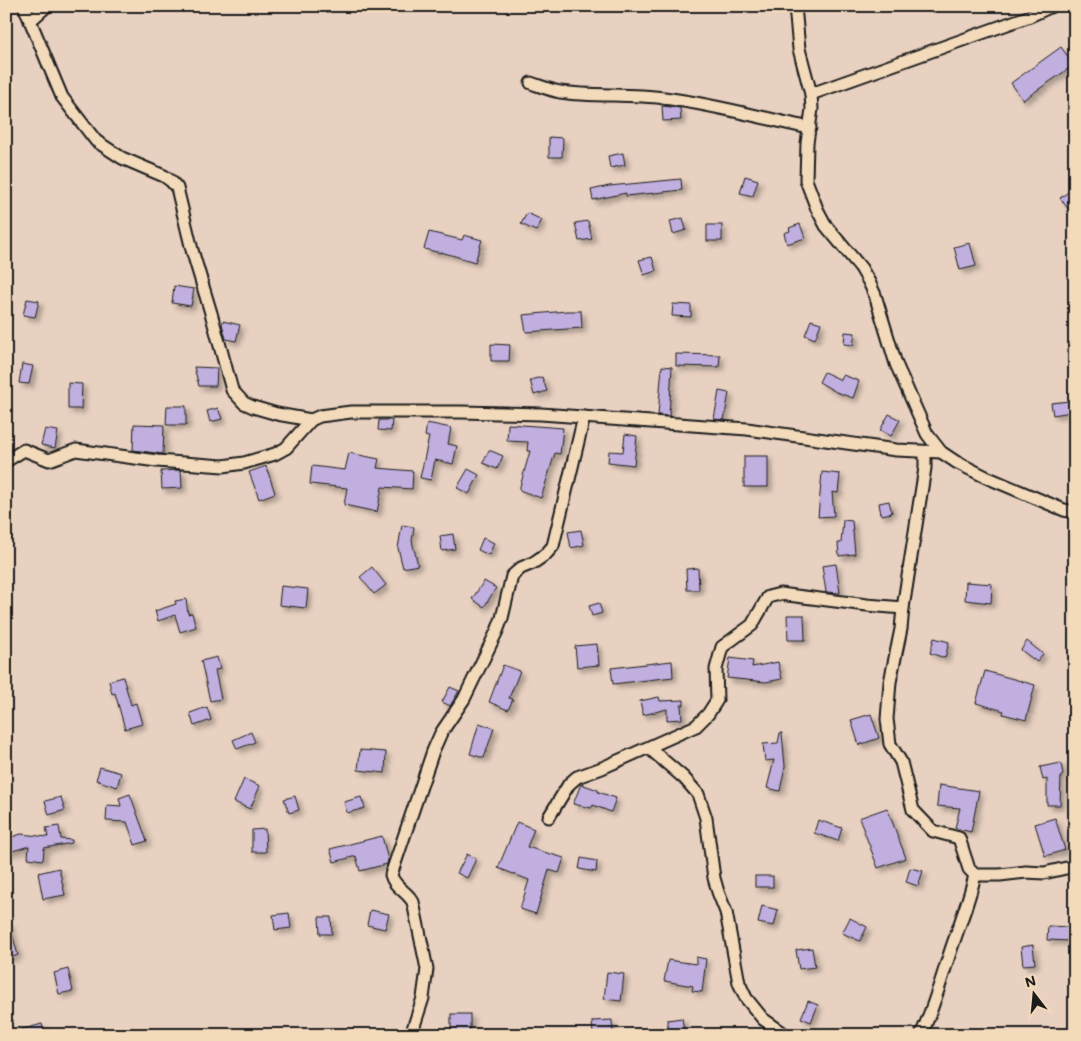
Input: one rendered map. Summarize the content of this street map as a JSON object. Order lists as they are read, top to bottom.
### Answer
{
  "north": "top"
}
